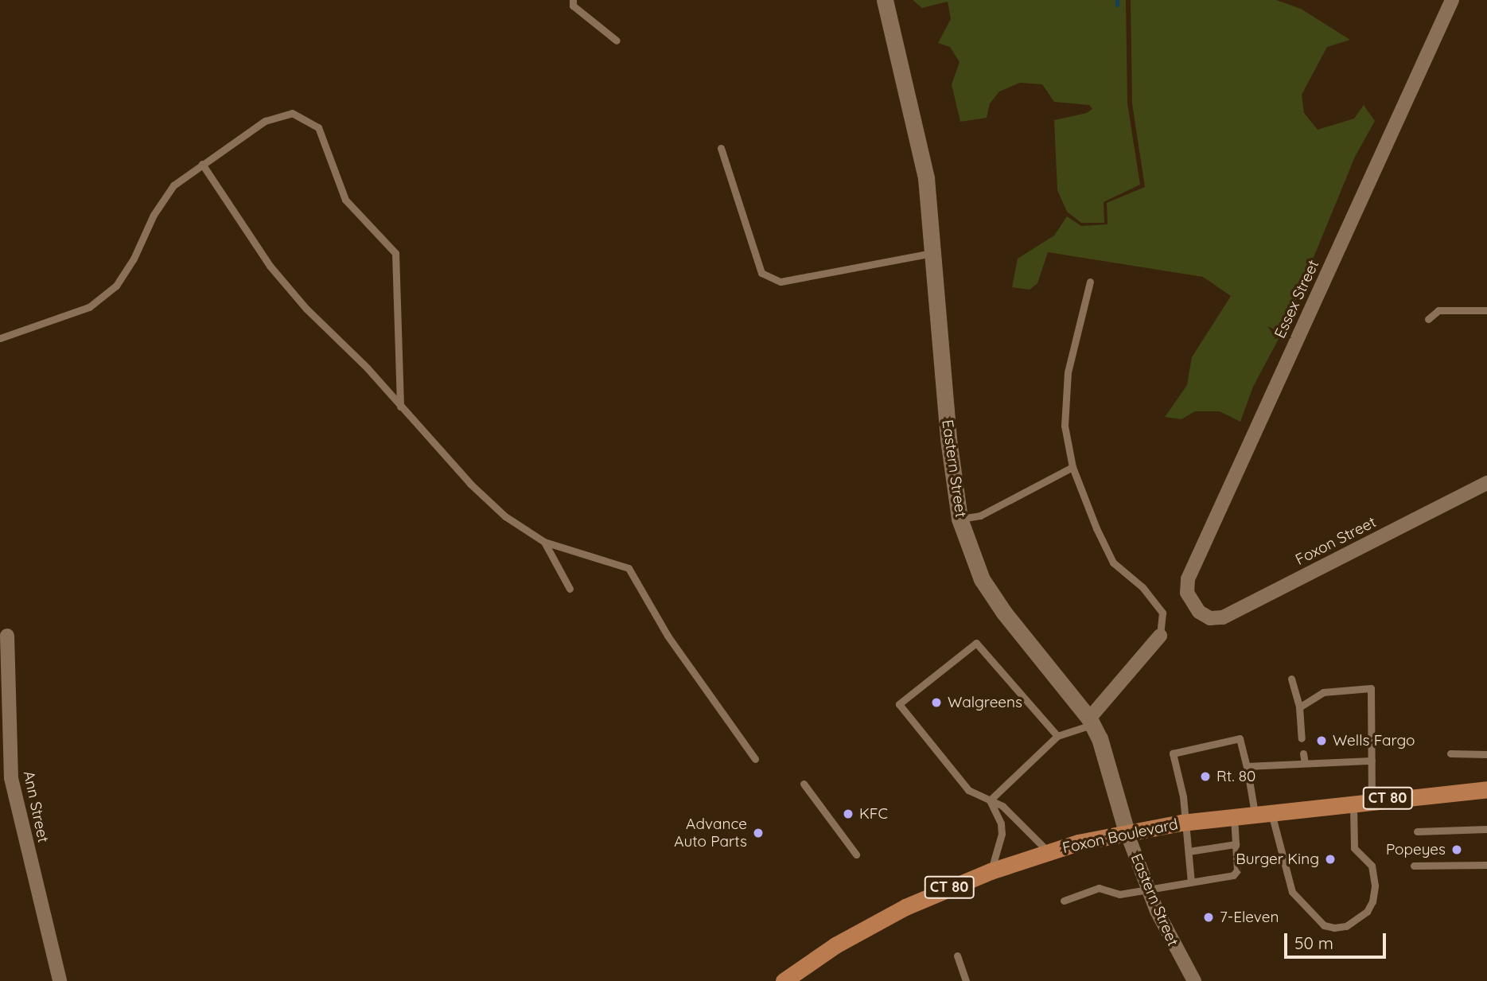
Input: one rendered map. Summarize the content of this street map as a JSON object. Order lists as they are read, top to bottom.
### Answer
{
  "streets": {
    "main road": ["CT 80", "Foxon Boulevard"],
    "street": [
      "Essex Street",
      "Eastern Street",
      "Foxon Street",
      "Ann Street"
    ]
  },
  "crossings": [
    ["Essex Street", "Foxon Street"],
    ["Eastern Street", "Foxon Boulevard"]
  ],
  "places": [
    "Walgreens",
    "Wells Fargo",
    "Rt. 80",
    "KFC",
    "Advance Auto Parts",
    "Popeyes",
    "Burger King",
    "7-Eleven"
  ],
  "scale_bar": "50 m"
}
